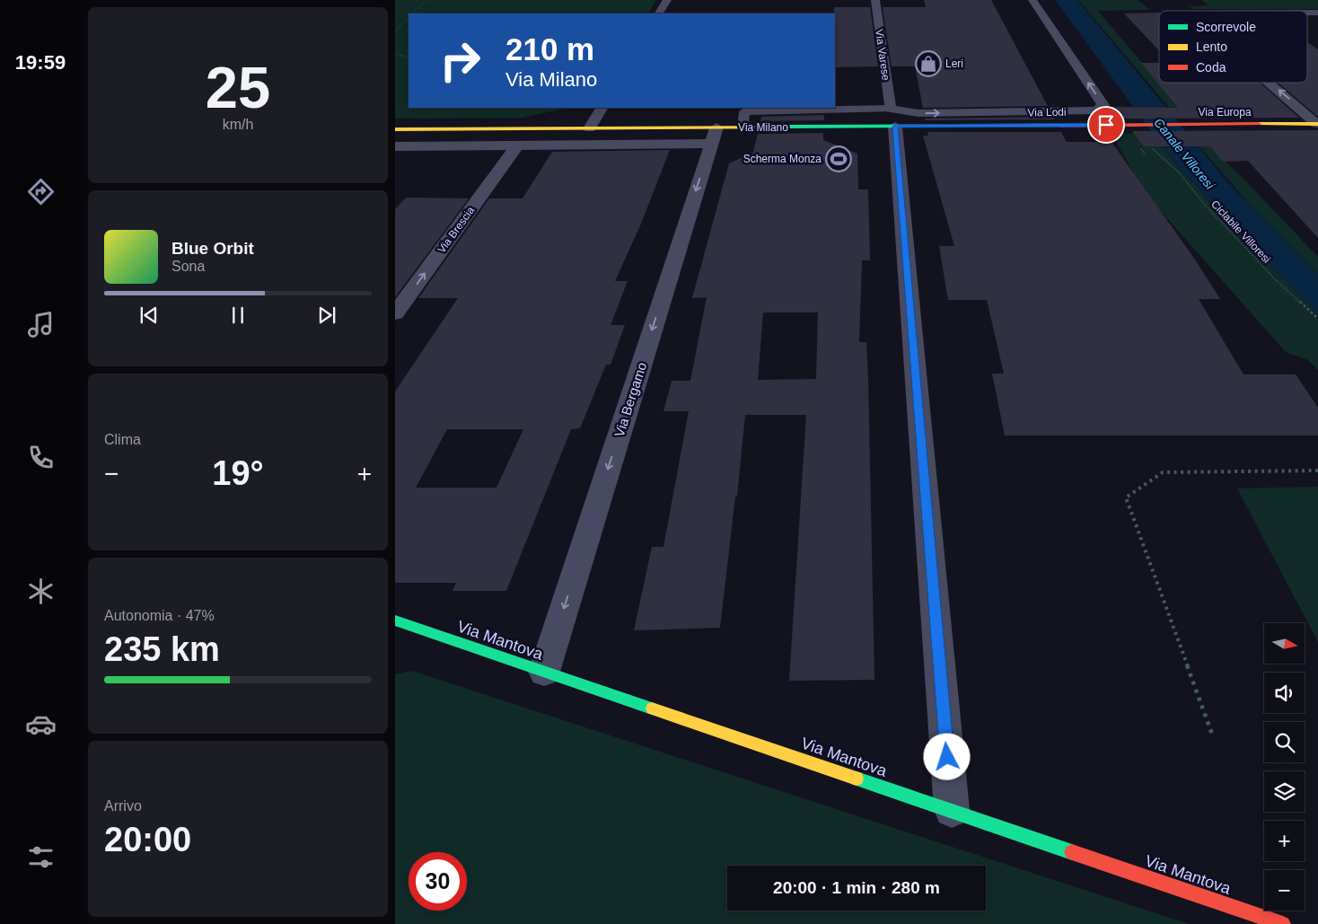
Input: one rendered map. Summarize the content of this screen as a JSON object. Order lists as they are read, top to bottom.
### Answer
{
  "streets": {
    "street": [
      "Via Varese",
      "Via Lodi",
      "Via Europa",
      "Via Milano",
      "Via Brescia",
      "Via Bergamo",
      "Via Mantova"
    ],
    "path": ["Ciclabile Villoresi"]
  },
  "crossings": [
    ["Via Varese", "Via Lodi"],
    ["Via Varese", "Via Milano"],
    ["Via Varese", "Via Mantova"],
    ["Via Lodi", "Via Milano"],
    ["Via Europa", "Via Milano"],
    ["Via Europa", "Ciclabile Villoresi"],
    ["Via Milano", "Via Brescia"],
    ["Via Milano", "Ciclabile Villoresi"],
    ["Via Milano", "Via Bergamo"],
    ["Via Bergamo", "Via Mantova"]
  ],
  "one_way": ["Via Brescia", "Via Bergamo"],
  "water": ["Canale Villoresi"],
  "places": {
    "shop": ["Leri"],
    "sports": ["Scherma Monza"]
  },
  "legend": ["Scorrevole", "Lento", "Coda"],
  "north": "right",
  "page": {
    "tabs": "19:59",
    "tile": [
      ["25", "km/h"],
      "Clima",
      ["Autonomia · 47%", "235 km"],
      ["Arrivo", "20:00"]
    ],
    "turn": ["210 m", "Via Milano"],
    "song": ["Blue Orbit", "Sona"],
    "heat": ["−", "19°", "+"],
    "map_buttons": ["+", "−"],
    "limit": "30",
    "trip": "20:00 · 1 min · 280 m"
  }
}
